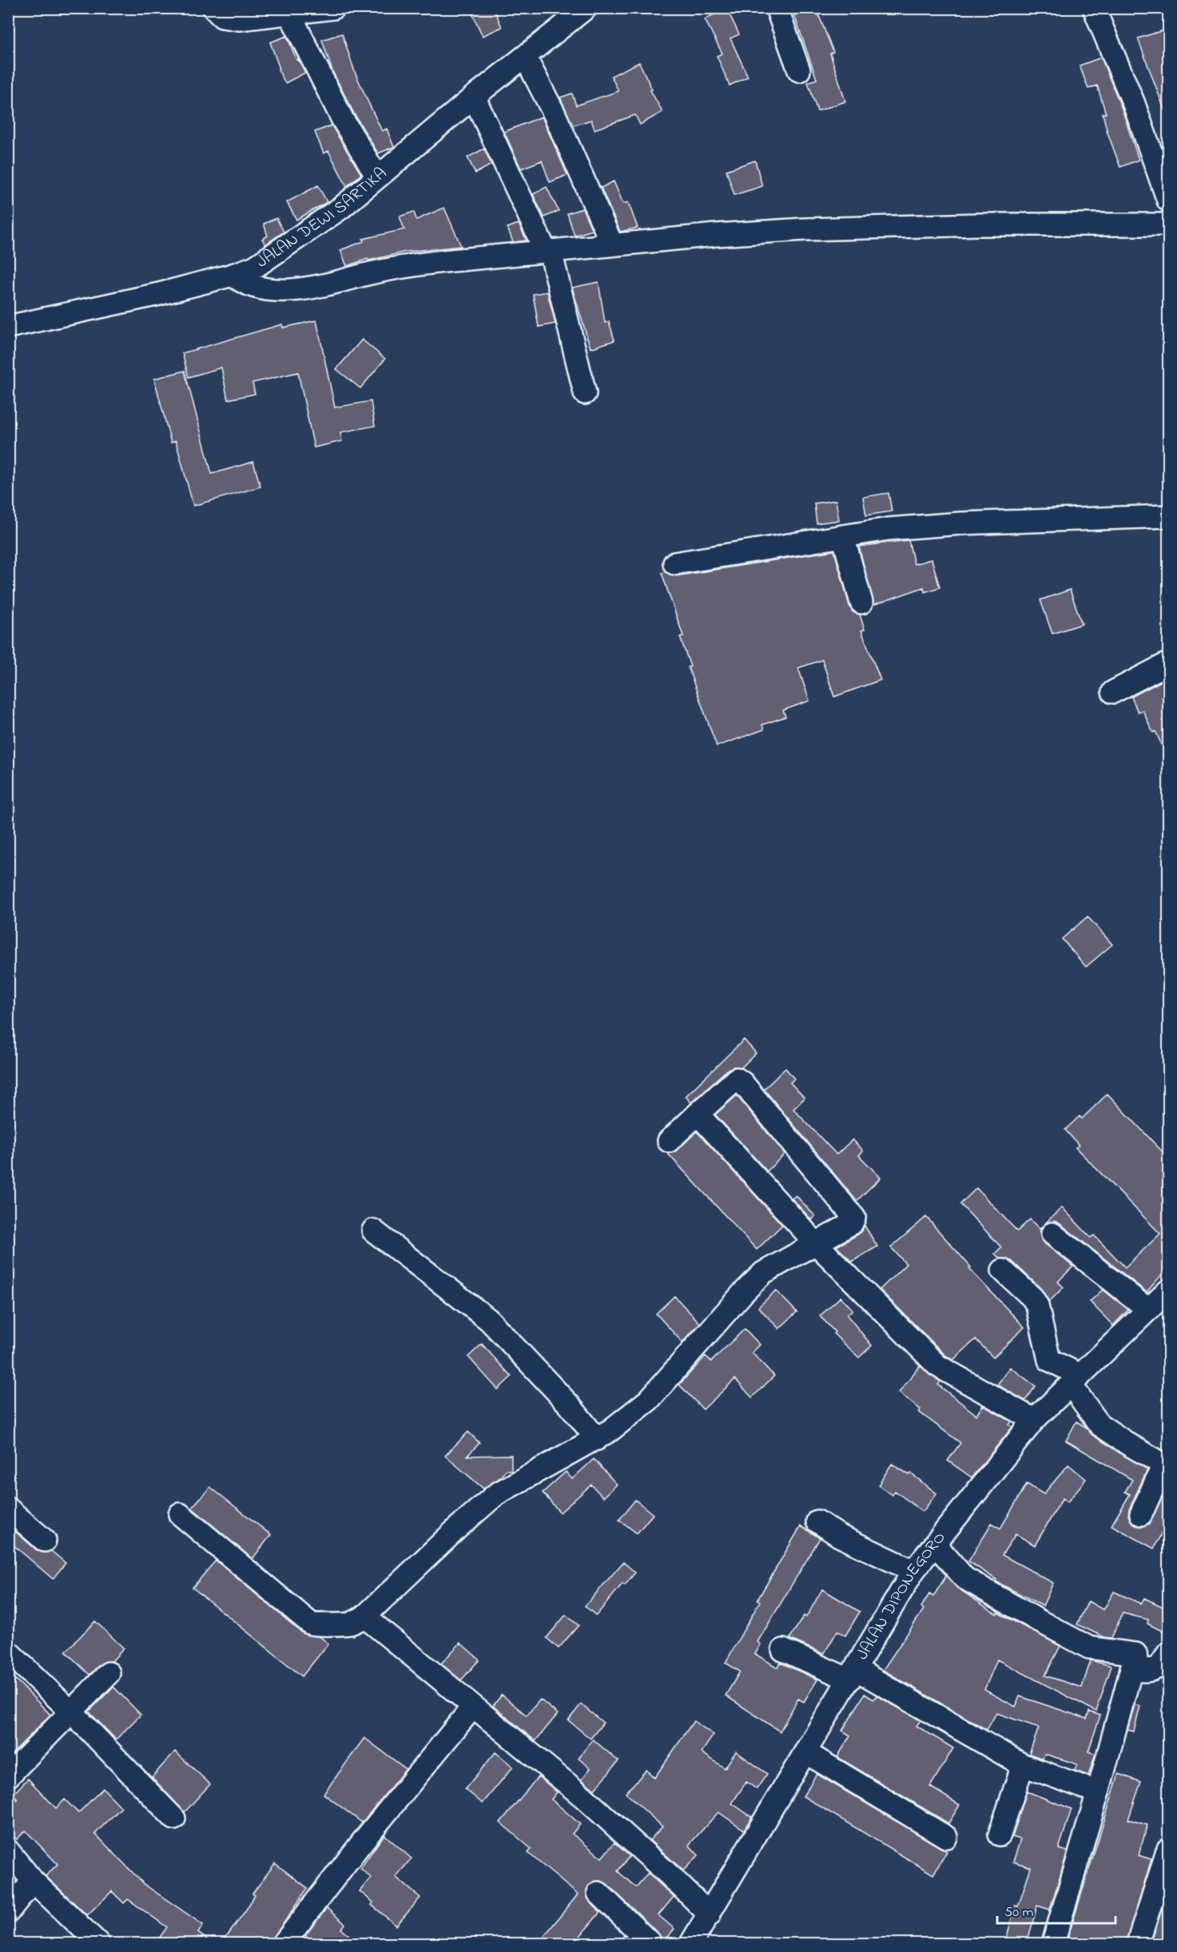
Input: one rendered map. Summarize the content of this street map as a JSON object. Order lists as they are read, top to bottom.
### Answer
{
  "streets": {
    "street": ["JALAN DEWI SARTIKA", "JALAN DIPONEGORO"]
  },
  "scale_bar": "50 m"
}
